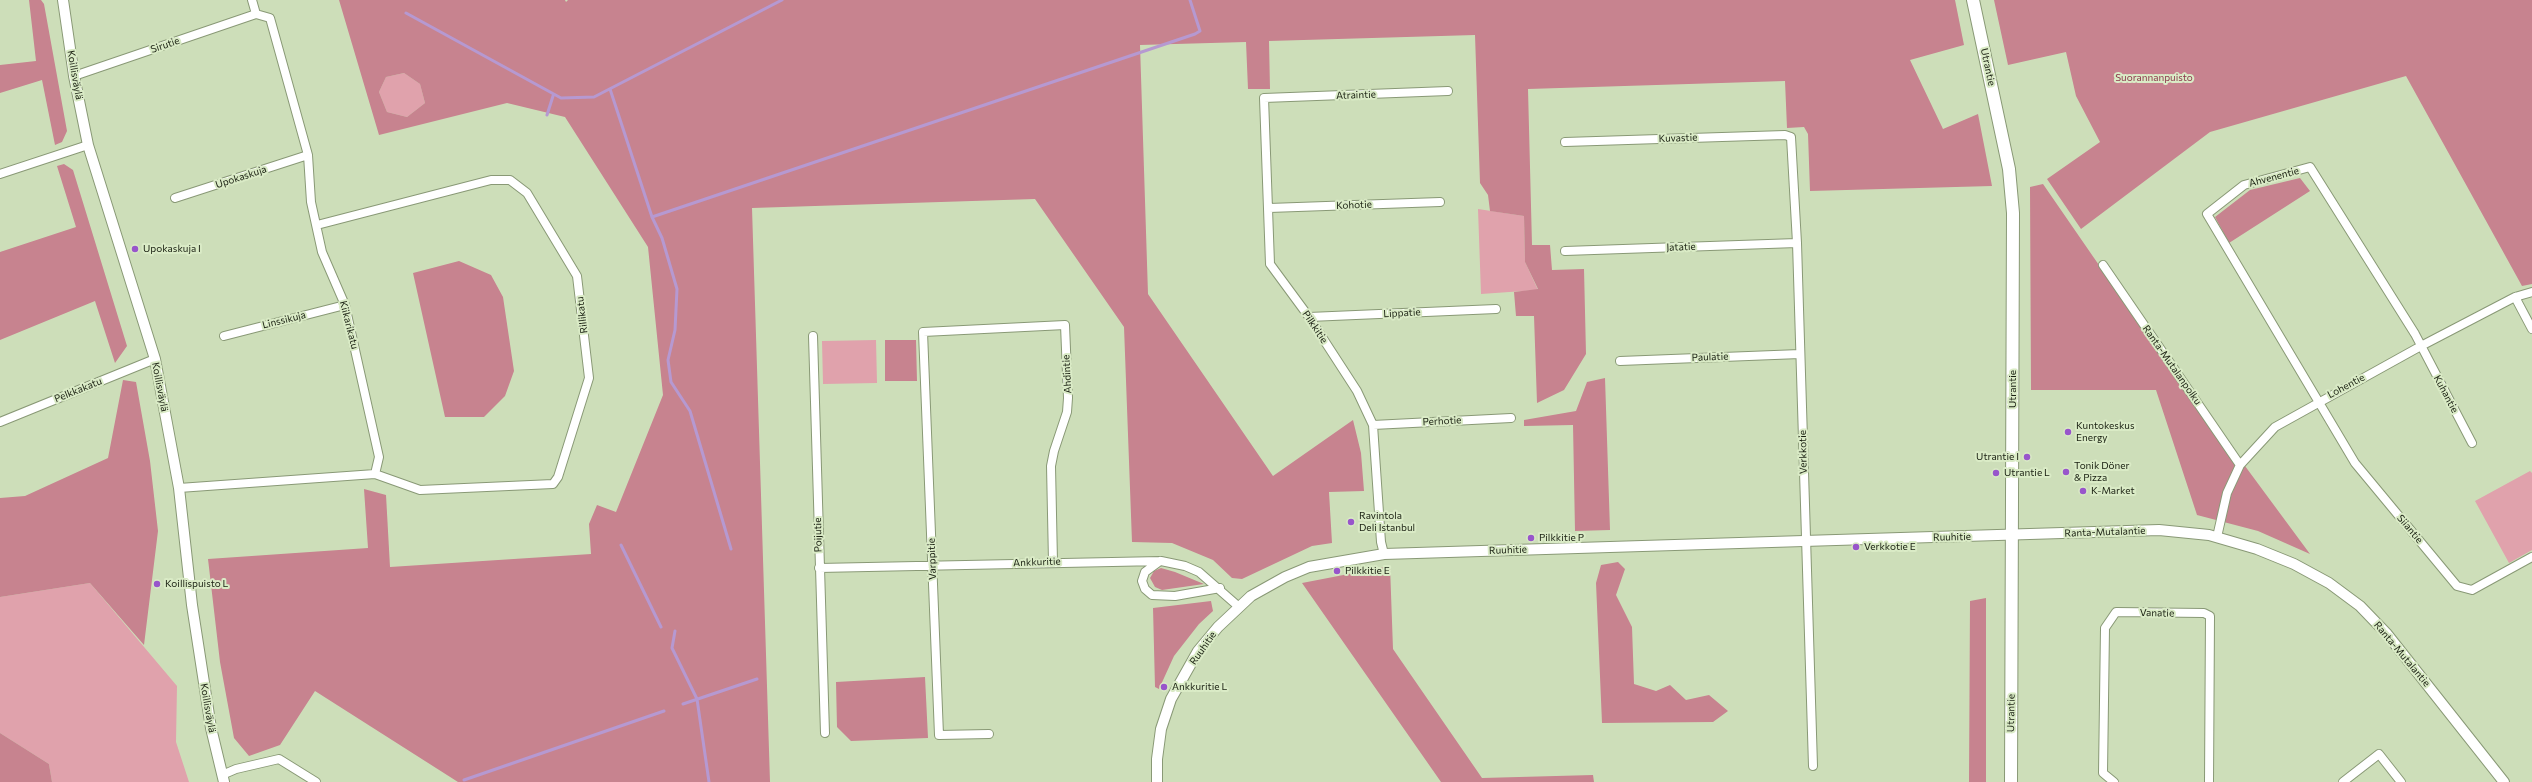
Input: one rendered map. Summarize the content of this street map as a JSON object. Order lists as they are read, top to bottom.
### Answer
{
  "streets": {
    "main road": ["Utrantie"],
    "street": [
      "Sirutie",
      "Koillisväylä",
      "Atraintie",
      "Kuvastie",
      "Upokaskuja",
      "Ahvenentie",
      "Kohotie",
      "Jatatie",
      "Lippatie",
      "Rillikatu",
      "Linssikuja",
      "Kiikarikatu",
      "Pilkkitie",
      "Paulatie",
      "Ranta-Mutalanpolku",
      "Ahdintie",
      "Lohentie",
      "Pelkkakatu",
      "Kuhantie",
      "Perhotie",
      "Verkkotie",
      "Siiantie",
      "Ranta-Mutalantie",
      "Poijutie",
      "Ruuhitie",
      "Varppitie",
      "Ankkuritie",
      "Vanatie"
    ]
  },
  "crossings": [
    ["Sirutie", "Koillisväylä"],
    ["Sirutie", "Kiikarikatu"],
    ["Utrantie", "Ranta-Mutalantie"],
    ["Utrantie", "Ruuhitie"],
    ["Koillisväylä", "Pelkkakatu"],
    ["Atraintie", "Pilkkitie"],
    ["Kuvastie", "Verkkotie"],
    ["Upokaskuja", "Kiikarikatu"],
    ["Ahvenentie", "Lohentie"],
    ["Ahvenentie", "Kuhantie"],
    ["Ahvenentie", "Siiantie"],
    ["Kohotie", "Pilkkitie"],
    ["Jatatie", "Verkkotie"],
    ["Lippatie", "Pilkkitie"],
    ["Rillikatu", "Kiikarikatu"],
    ["Linssikuja", "Kiikarikatu"],
    ["Pilkkitie", "Perhotie"],
    ["Pilkkitie", "Ruuhitie"],
    ["Paulatie", "Verkkotie"],
    ["Ranta-Mutalanpolku", "Lohentie"],
    ["Ahdintie", "Varppitie"],
    ["Ahdintie", "Ankkuritie"],
    ["Lohentie", "Kuhantie"],
    ["Lohentie", "Siiantie"],
    ["Lohentie", "Ranta-Mutalantie"],
    ["Verkkotie", "Ruuhitie"],
    ["Ranta-Mutalantie", "Ruuhitie"],
    ["Poijutie", "Ankkuritie"],
    ["Ruuhitie", "Ankkuritie"],
    ["Varppitie", "Ankkuritie"]
  ],
  "parks": ["Suorannanpuisto"],
  "places": [
    "Upokaskuja I",
    "Kuntokeskus Energy",
    "Utrantie I",
    "Tonik Döner & Pizza",
    "Utrantie L",
    "K-Market",
    "Ravintola Deli Istanbul",
    "Pilkkitie P",
    "Verkkotie E",
    "Pilkkitie E",
    "Koillispuisto L",
    "Ankkuritie L"
  ]
}
